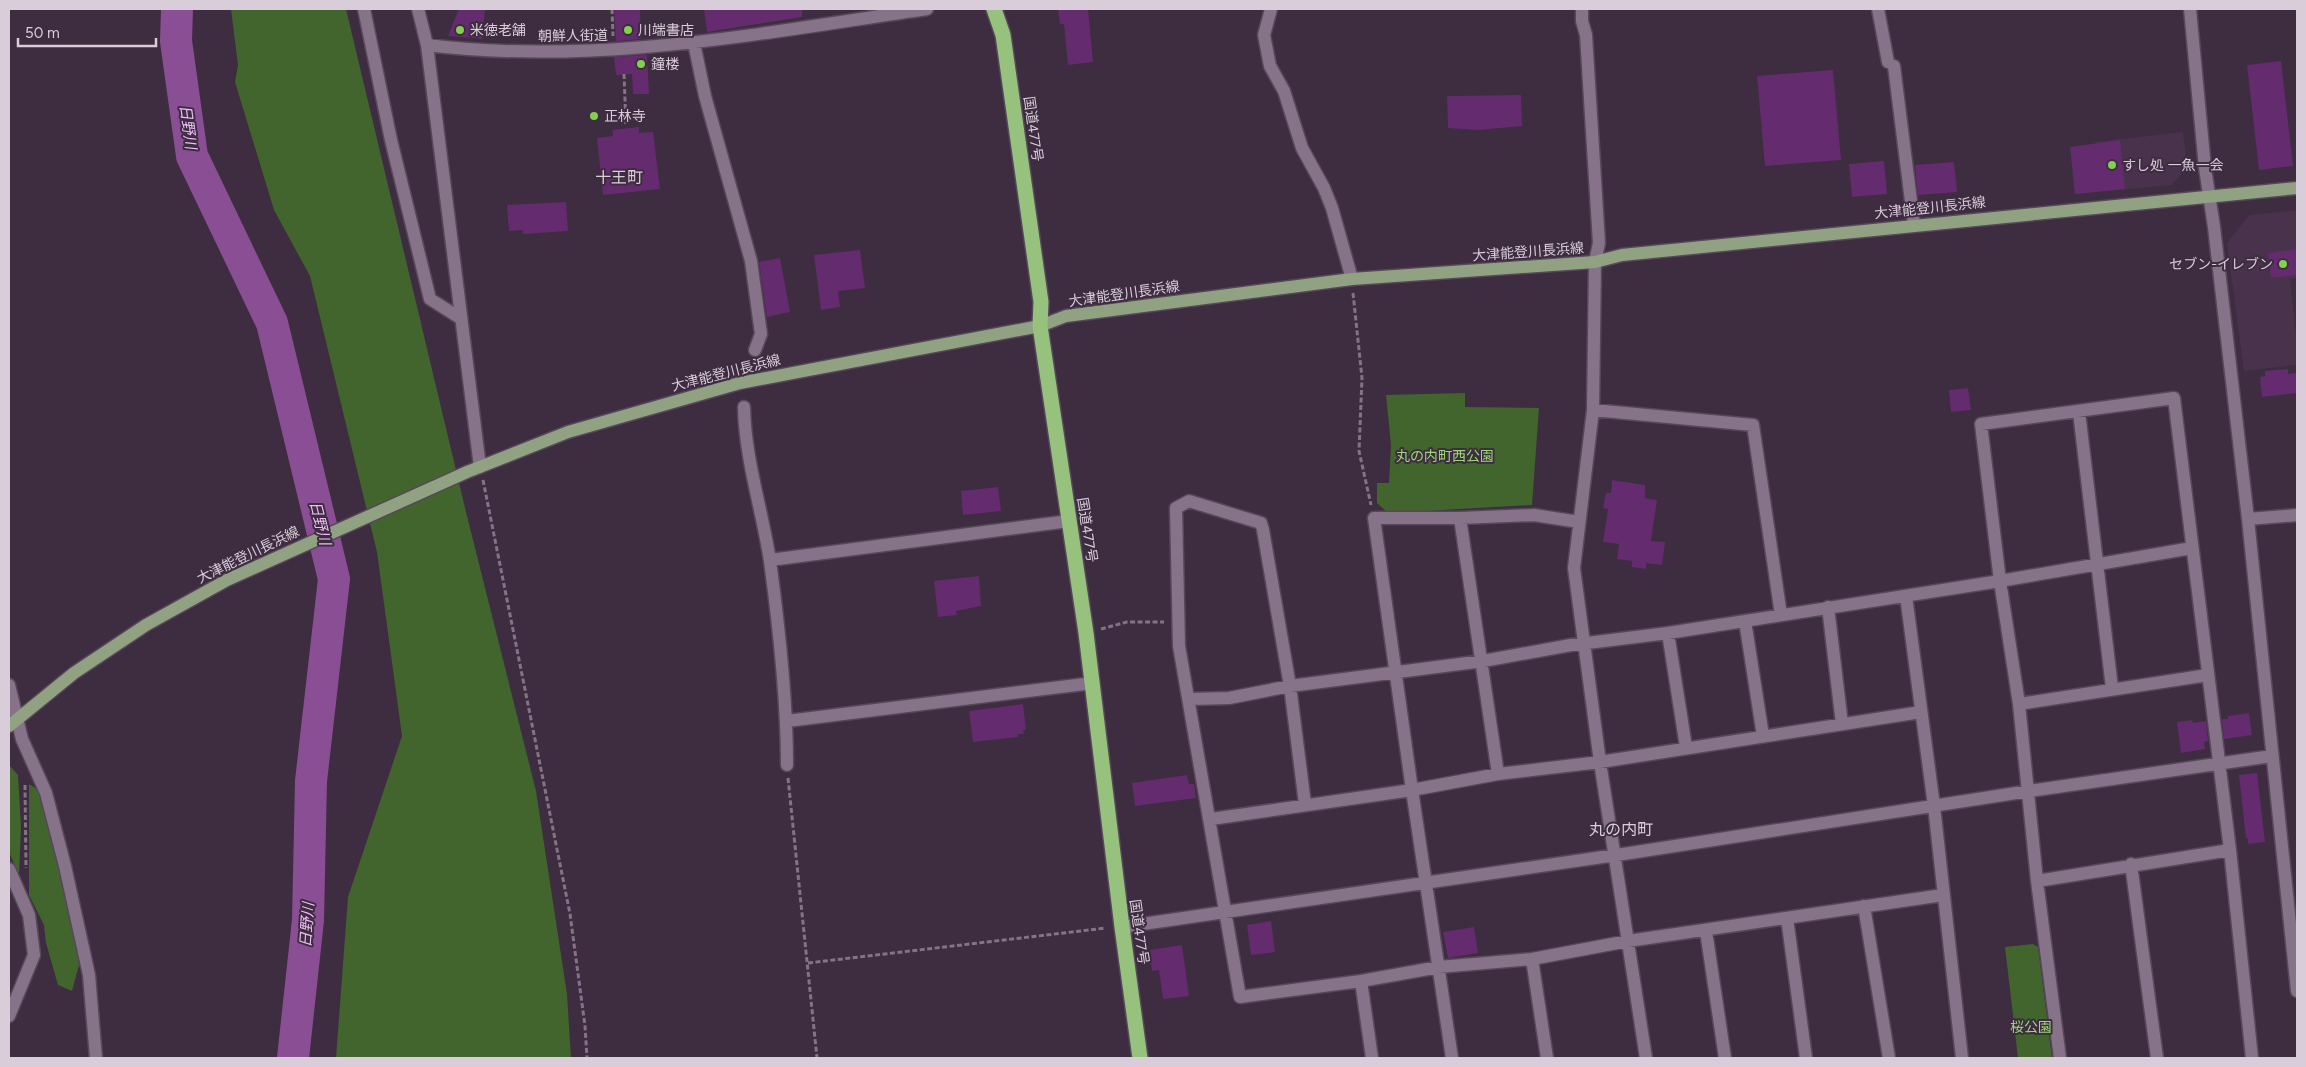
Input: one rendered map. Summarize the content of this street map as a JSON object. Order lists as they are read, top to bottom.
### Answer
{
  "streets": {
    "highway": ["国道477号"],
    "main road": ["大津能登川長浜線"],
    "street": ["朝鮮人街道"]
  },
  "crossings": [
    ["国道477号", "大津能登川長浜線"]
  ],
  "districts": ["十王町", "丸の内町"],
  "water": ["日野川"],
  "parks": ["丸の内町西公園", "桜公園"],
  "places": [
    "米徳老舗",
    "川端書店",
    "鐘楼",
    "正林寺",
    "すし処 一魚一会",
    "セブン-イレブン"
  ],
  "scale_bar": "50 m"
}
